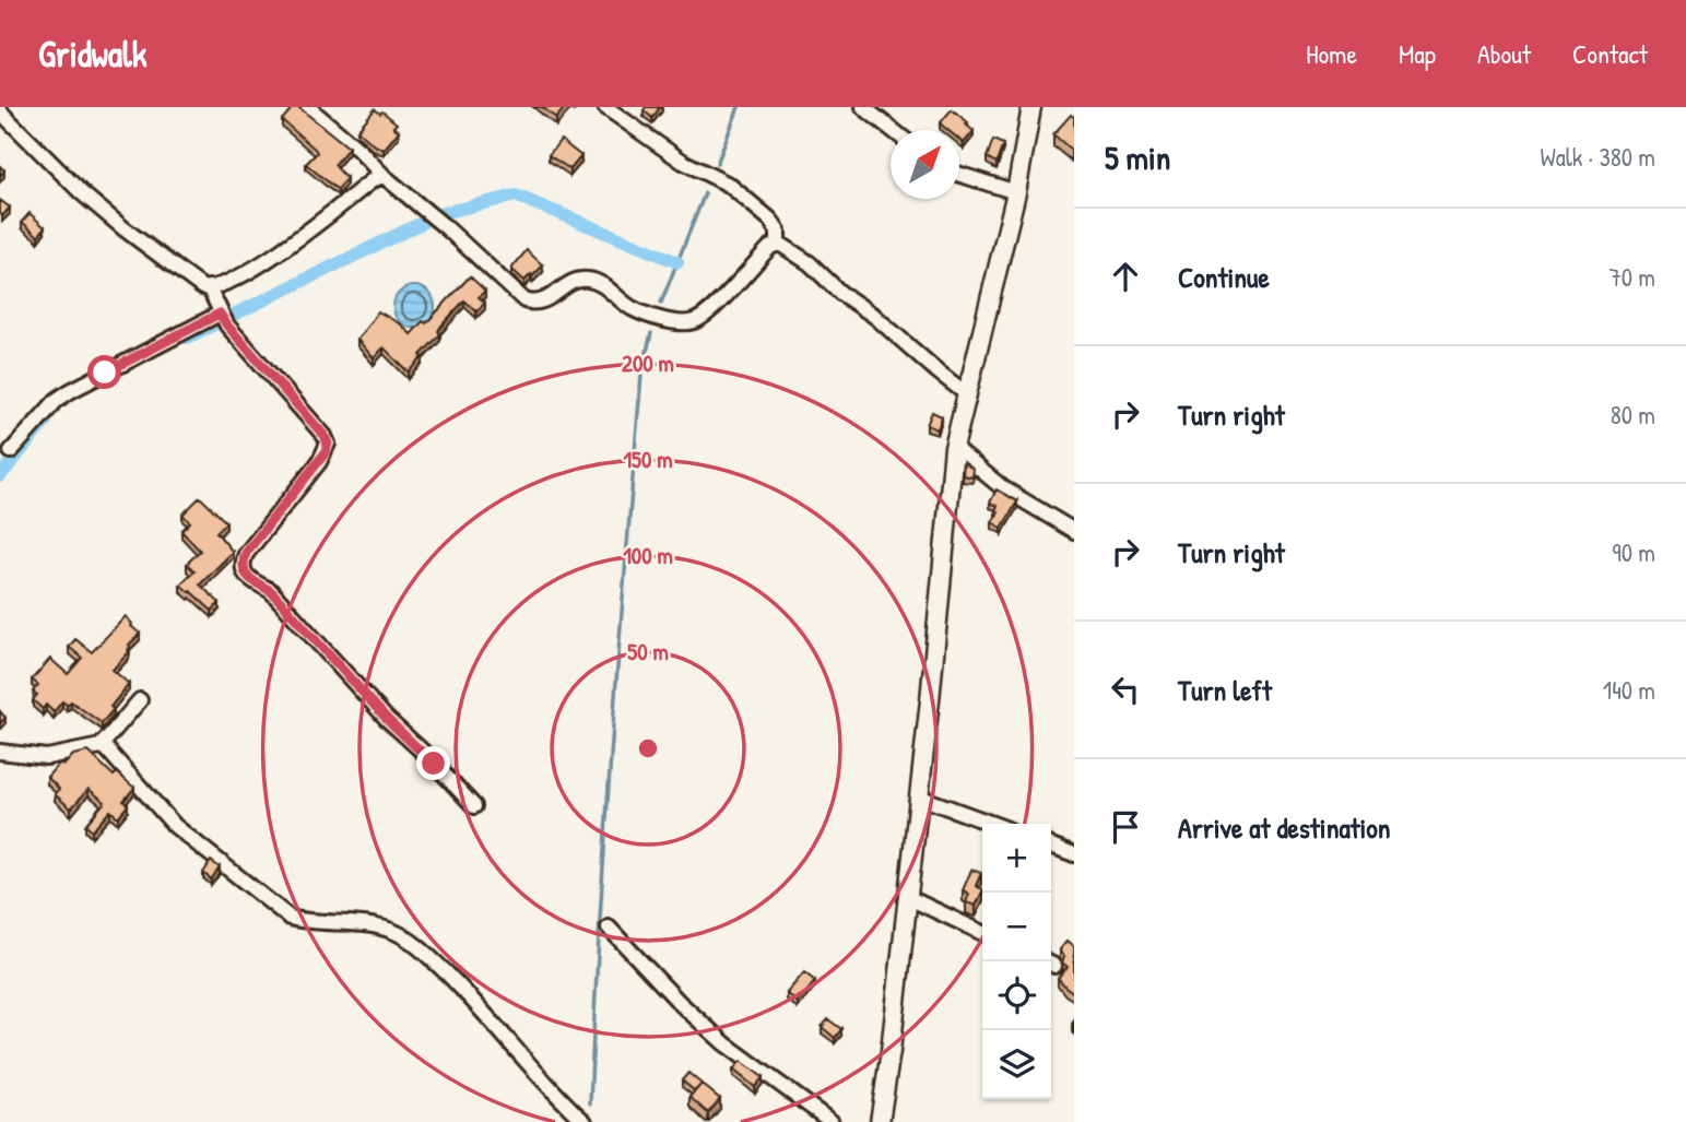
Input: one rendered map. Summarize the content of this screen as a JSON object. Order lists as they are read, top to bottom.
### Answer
{
  "north": "top right",
  "page": {
    "header": "Gridwalk",
    "nav": [
      "Home",
      "Map",
      "About",
      "Contact"
    ],
    "heading": ["5 min", "Walk · 380 m"],
    "list": [
      ["Continue", "70 m"],
      ["Turn right", "80 m"],
      ["Turn right", "90 m"],
      ["Turn left", "140 m"],
      "Arrive at destination"
    ],
    "map_buttons": ["+", "−"]
  },
  "rings": [
    "200 m",
    "150 m",
    "100 m",
    "50 m"
  ]
}
